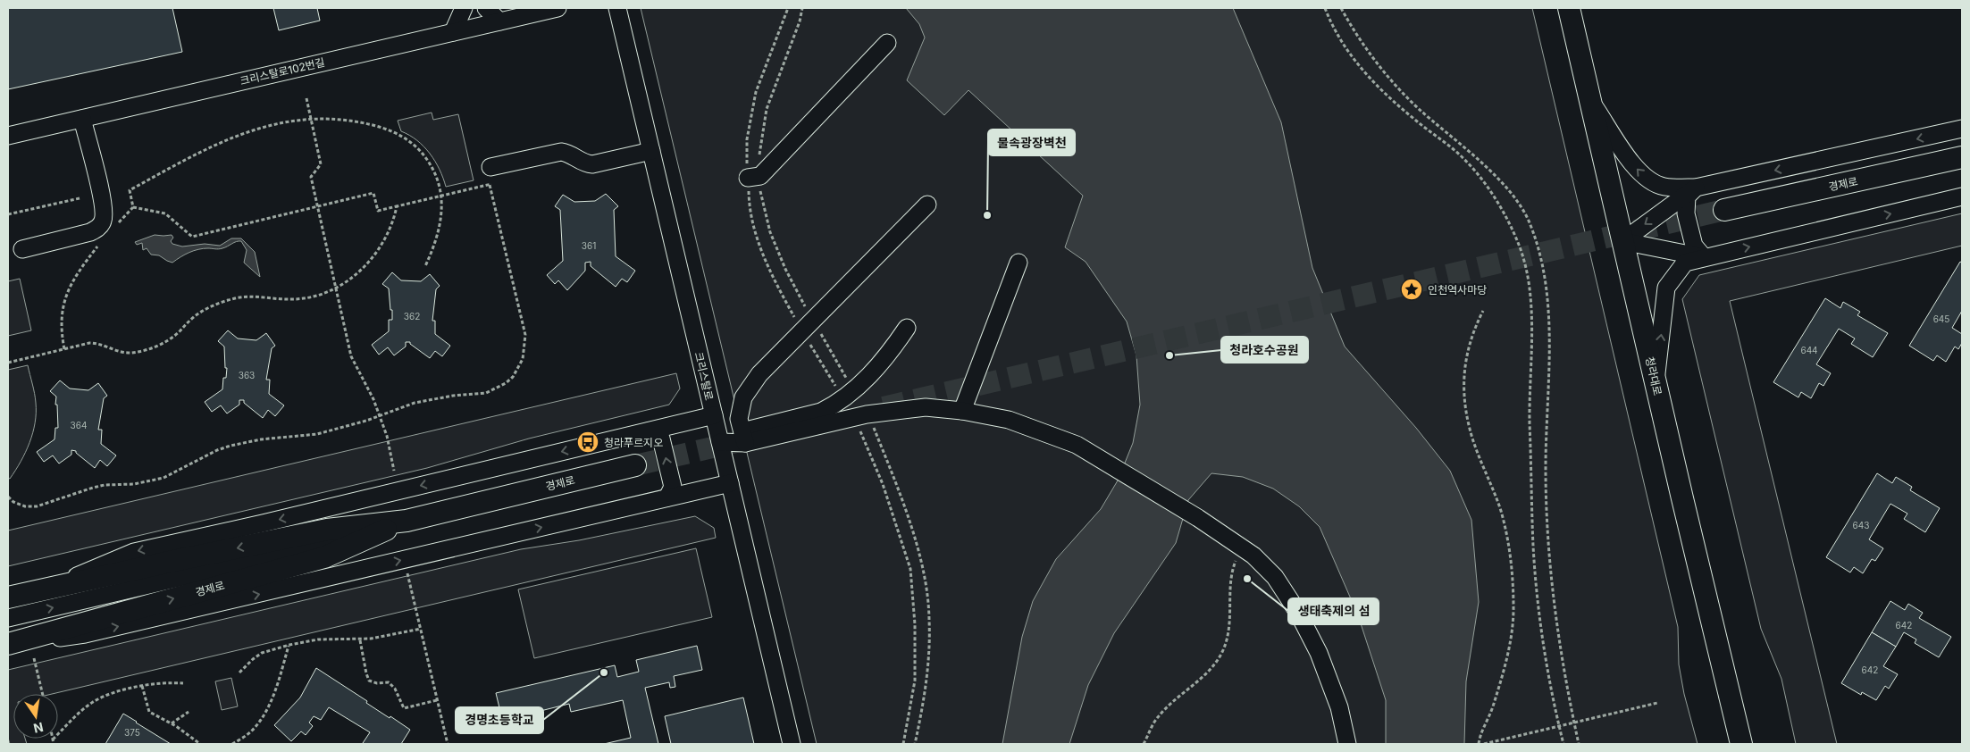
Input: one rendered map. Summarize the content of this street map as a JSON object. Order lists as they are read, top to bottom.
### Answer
{
  "streets": {
    "main road": ["경제로", "청라대로"],
    "street": ["크리스탈로102번길", "크리스탈로"]
  },
  "places": {
    "other": [
      "물속광장벽천",
      "청라호수공원",
      "생태축제의 섬",
      "경명초등학교"
    ],
    "place": ["인천역사마당"],
    "bus stop": ["청라푸르지오"]
  },
  "house_numbers": [
    "361",
    "362",
    "645",
    "644",
    "363",
    "364",
    "643",
    "642",
    "642",
    "375"
  ],
  "north": "bottom"
}
